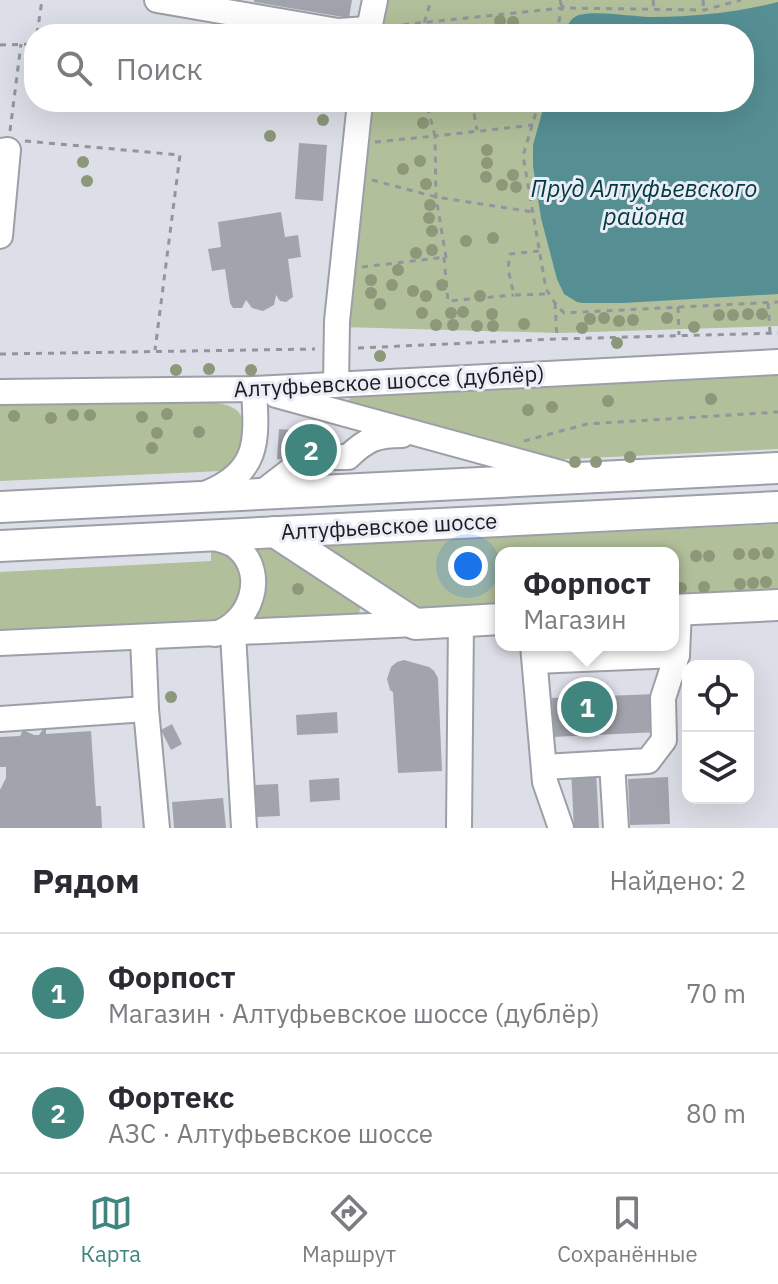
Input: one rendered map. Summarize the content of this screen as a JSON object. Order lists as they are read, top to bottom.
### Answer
{
  "streets": {
    "main road": ["Алтуфьевское шоссе"],
    "street": ["Алтуфьевское шоссе (дублёр)"]
  },
  "water": ["Пруд Алтуфьевского района"],
  "page": {
    "search": "Поиск",
    "pins": ["2", "1"],
    "popup": ["Форпост", "Магазин"],
    "heading": ["Рядом", "Найдено: 2"],
    "list": [
      {
        "mark": "1",
        "name": "Форпост",
        "note": "Магазин · Алтуфьевское шоссе (дублёр)",
        "value": "70 m"
      },
      {
        "mark": "2",
        "name": "Фортекс",
        "note": "АЗС · Алтуфьевское шоссе",
        "value": "80 m"
      }
    ],
    "nav": ["Карта", "Маршрут", "Сохранённые"]
  }
}
